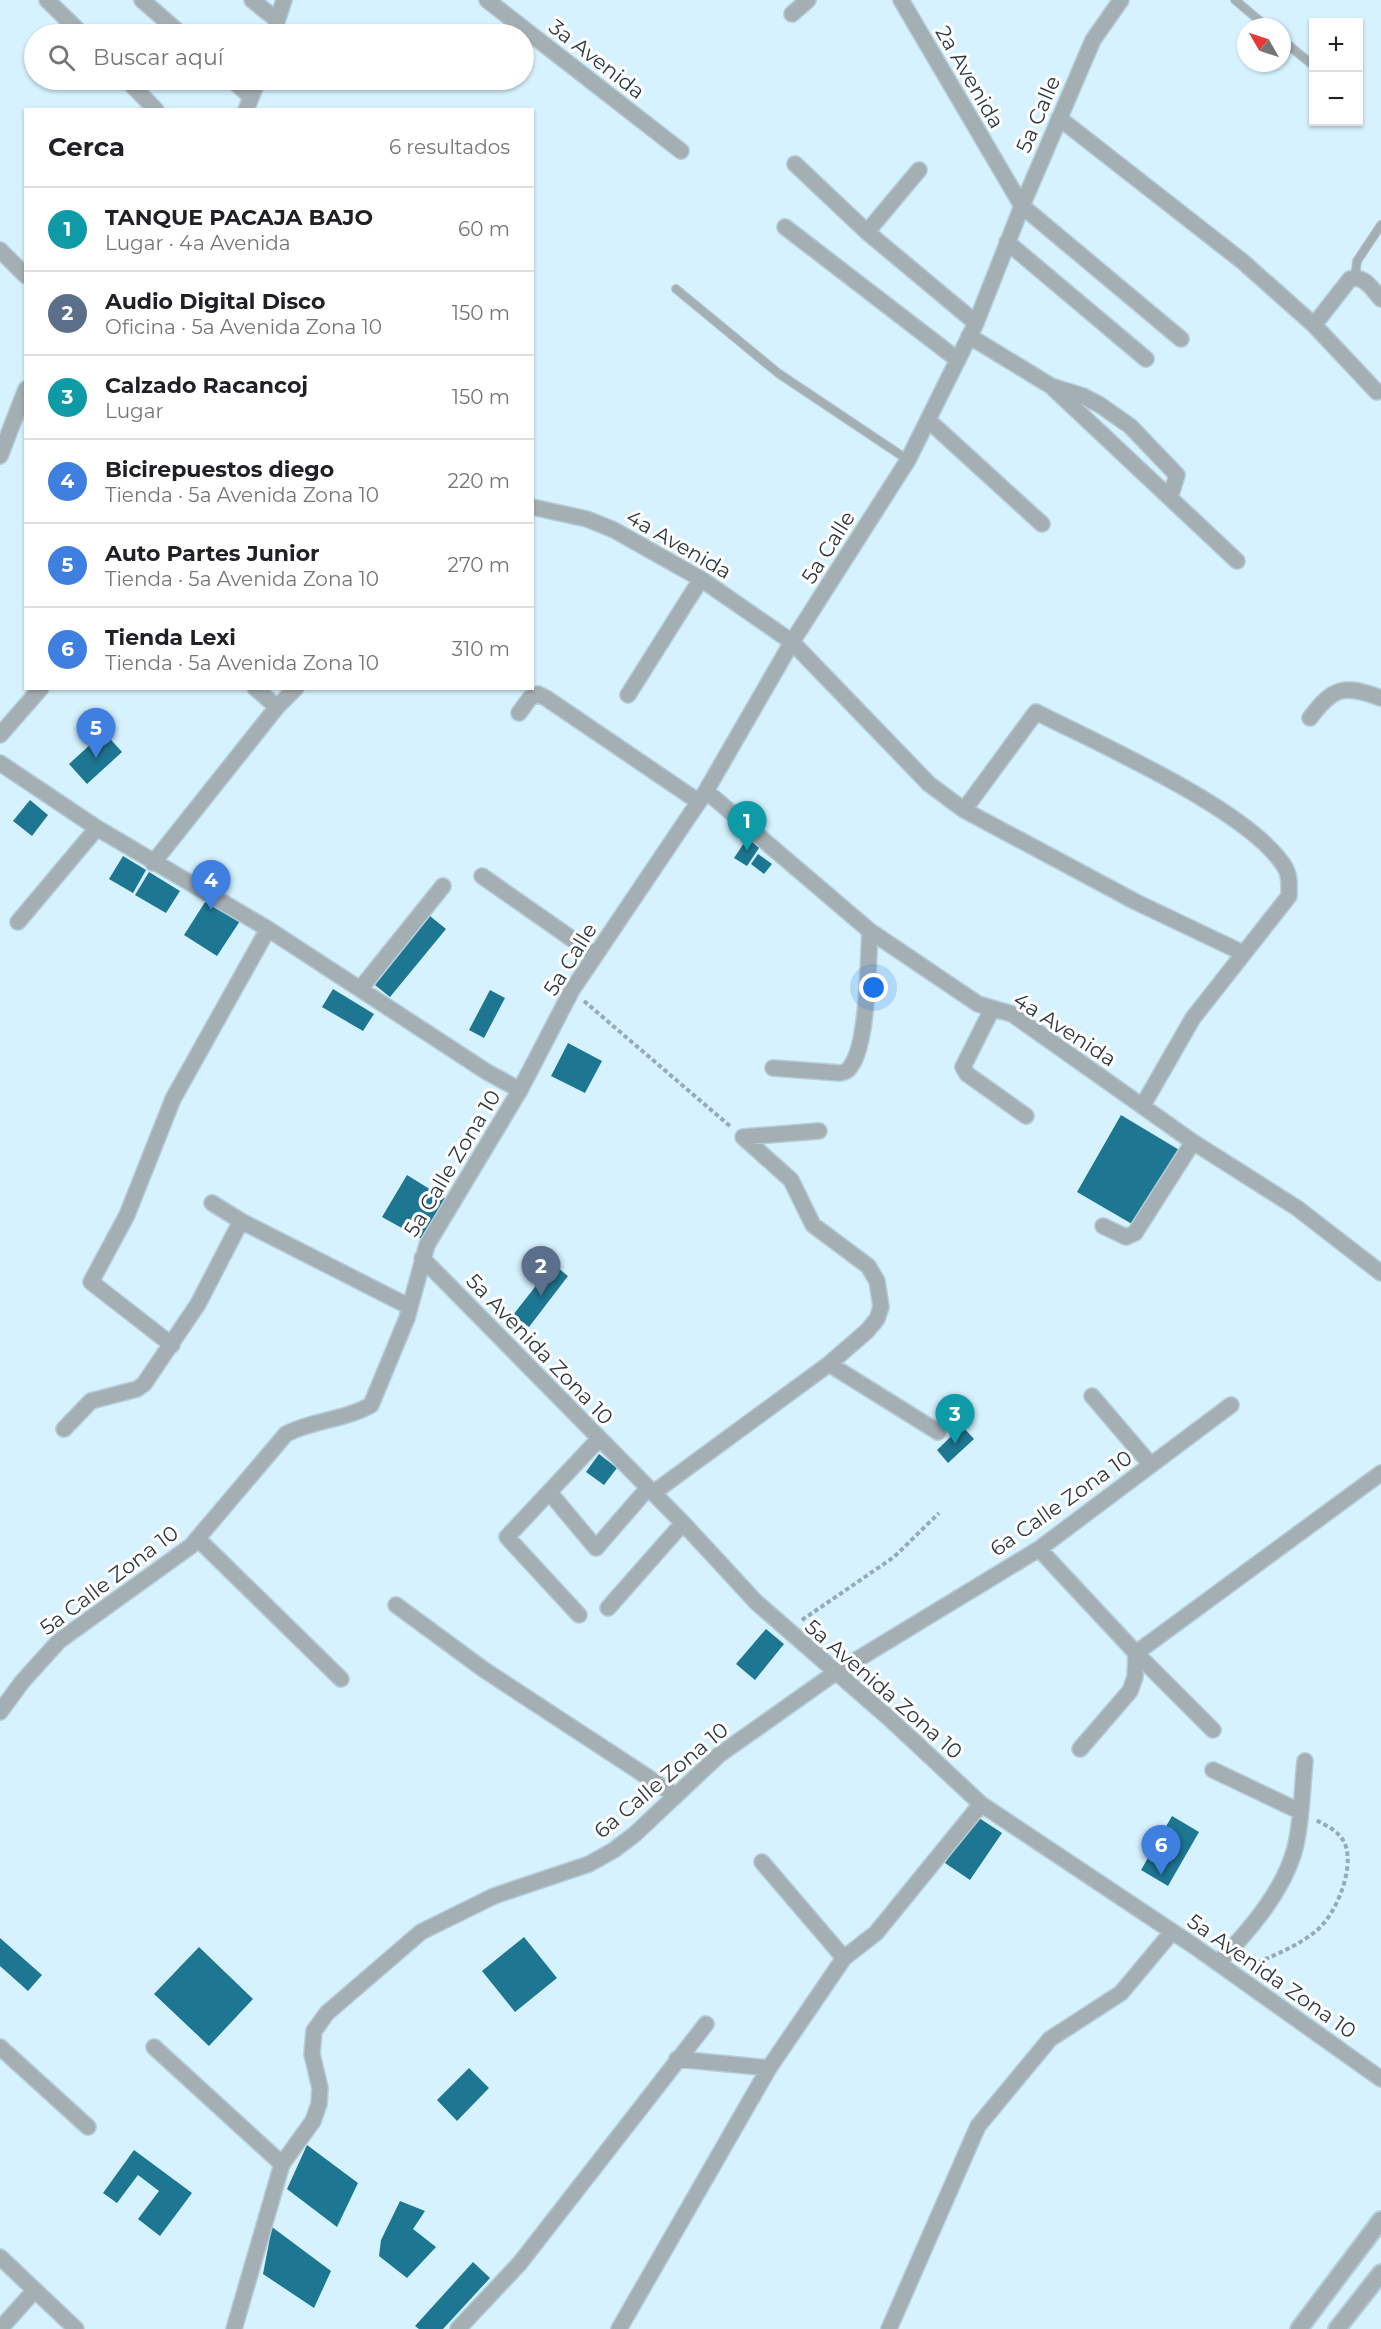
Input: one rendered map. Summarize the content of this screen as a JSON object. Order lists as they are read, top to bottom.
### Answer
{
  "streets": {
    "street": [
      "3a Avenida",
      "2a Avenida",
      "5a Calle",
      "4a Avenida",
      "5a Calle Zona 10",
      "5a Avenida Zona 10",
      "6a Calle Zona 10"
    ]
  },
  "crossings": [
    ["2a Avenida", "5a Calle"],
    ["5a Calle", "4a Avenida"],
    ["5a Calle", "5a Calle Zona 10"],
    ["5a Calle Zona 10", "5a Avenida Zona 10"],
    ["5a Avenida Zona 10", "6a Calle Zona 10"]
  ],
  "north": "top left",
  "page": {
    "map_buttons": ["+", "−"],
    "search": "Buscar aquí",
    "heading": ["Cerca", "6 resultados"],
    "list": [
      {
        "mark": "1",
        "name": "TANQUE PACAJA BAJO",
        "note": "Lugar · 4a Avenida",
        "value": "60 m"
      },
      {
        "mark": "2",
        "name": "Audio Digital Disco",
        "note": "Oficina · 5a Avenida Zona 10",
        "value": "150 m"
      },
      {
        "mark": "3",
        "name": "Calzado Racancoj",
        "note": "Lugar",
        "value": "150 m"
      },
      {
        "mark": "4",
        "name": "Bicirepuestos diego",
        "note": "Tienda · 5a Avenida Zona 10",
        "value": "220 m"
      },
      {
        "mark": "5",
        "name": "Auto Partes Junior",
        "note": "Tienda · 5a Avenida Zona 10",
        "value": "270 m"
      },
      {
        "mark": "6",
        "name": "Tienda Lexi",
        "note": "Tienda · 5a Avenida Zona 10",
        "value": "310 m"
      }
    ],
    "pins": [
      "5",
      "1",
      "4",
      "2",
      "3",
      "6"
    ]
  }
}
